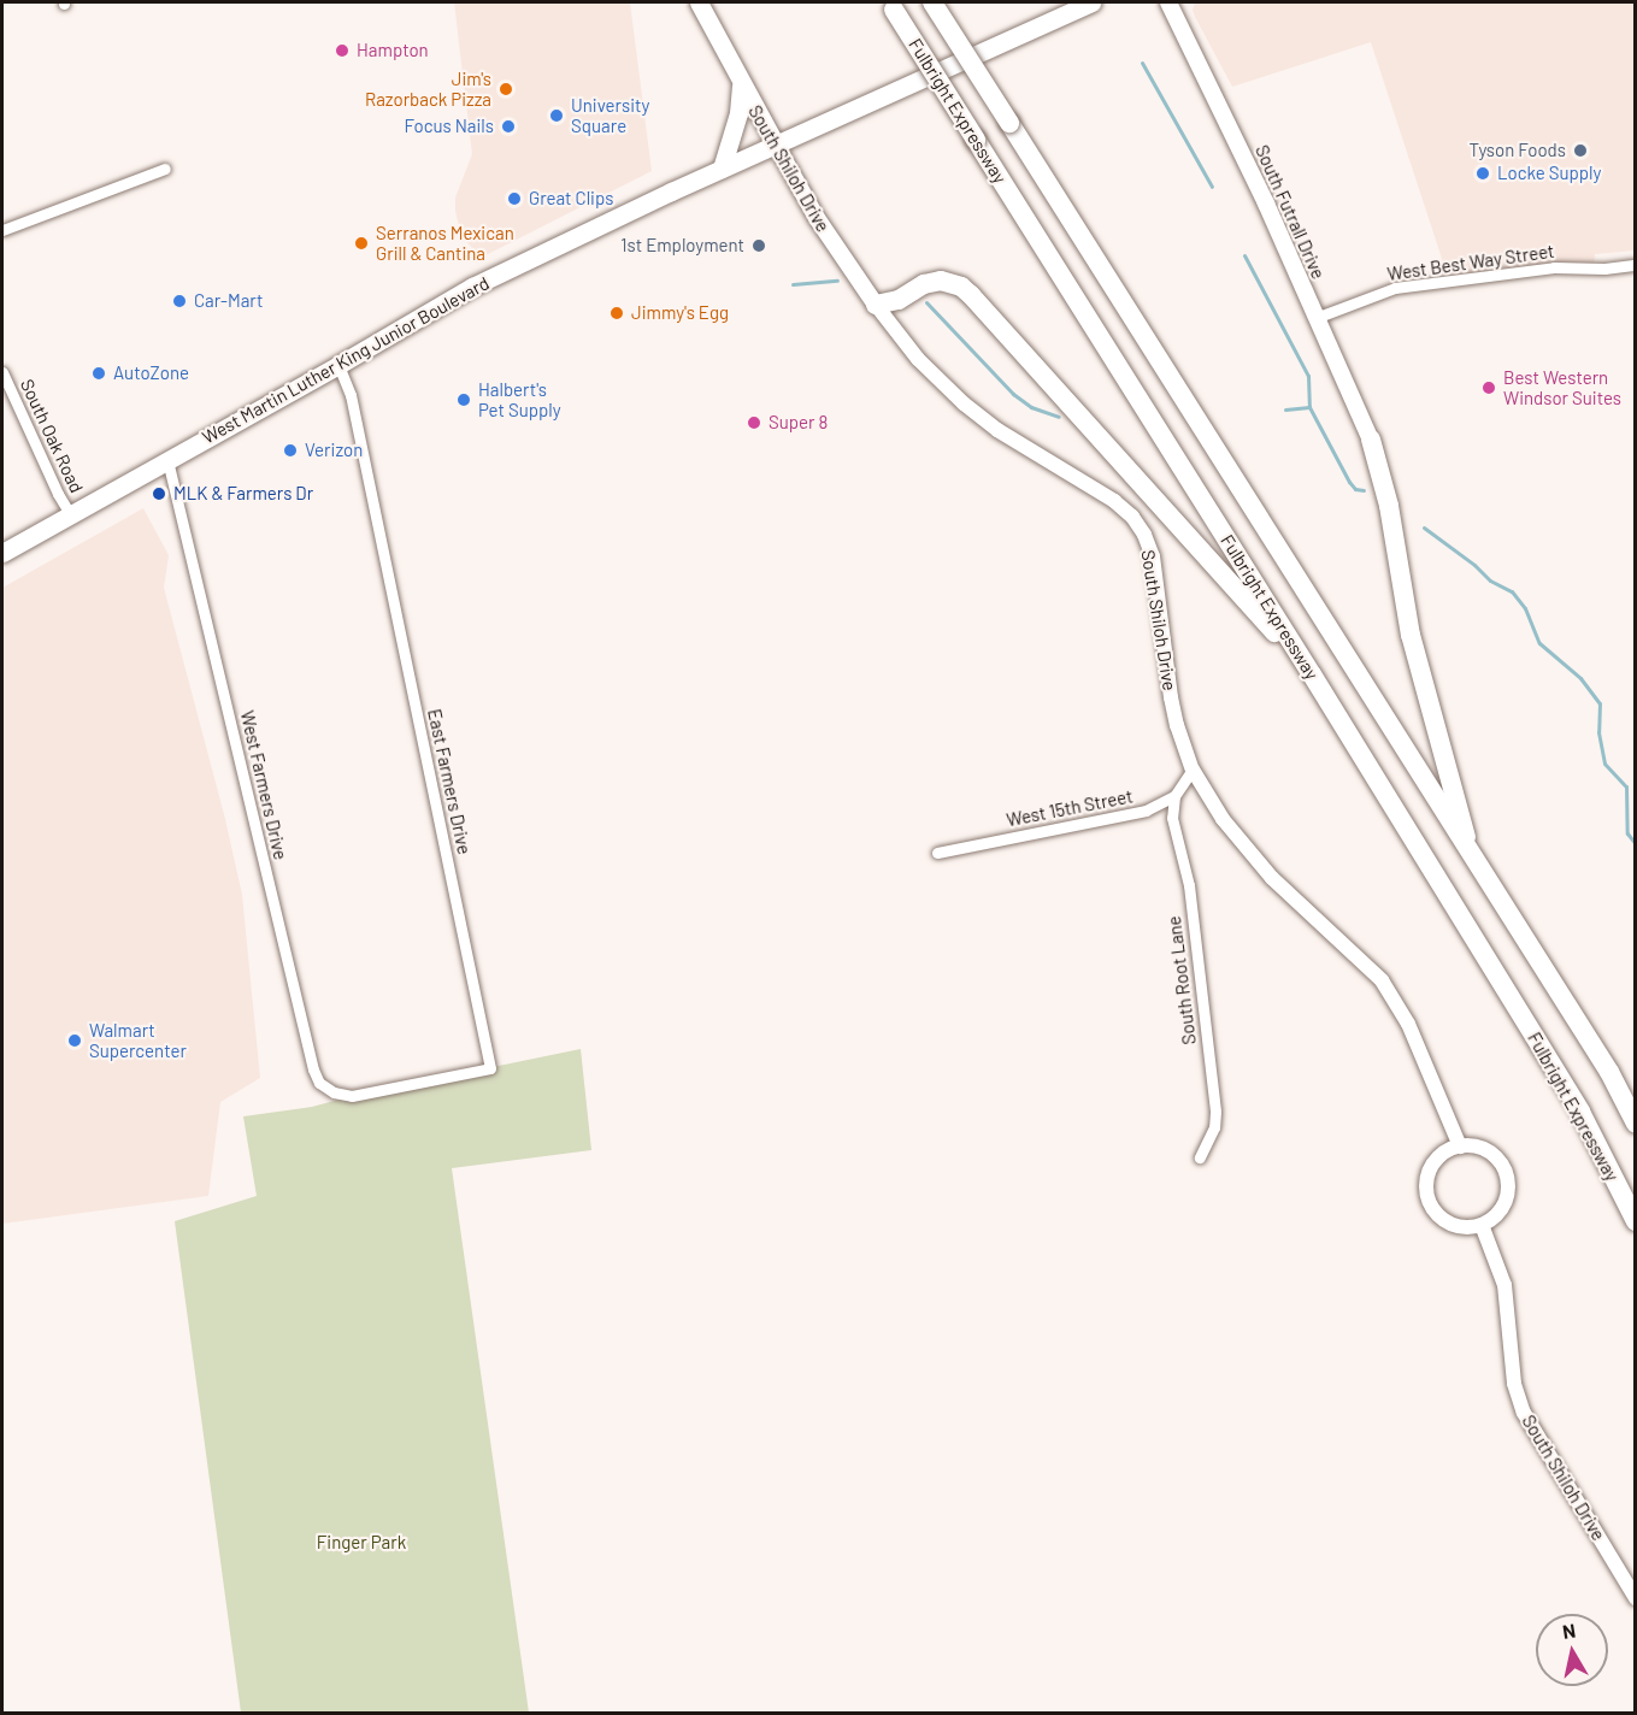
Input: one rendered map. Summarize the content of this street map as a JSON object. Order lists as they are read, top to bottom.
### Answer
{
  "streets": {
    "highway": ["Fulbright Expressway"],
    "main road": ["South Shiloh Drive", "South Futrall Drive", "West Martin Luther King Junior Boulevard"],
    "street": [
      "West Best Way Street",
      "South Oak Road",
      "East Farmers Drive",
      "West Farmers Drive",
      "West 15th Street",
      "South Root Lane"
    ]
  },
  "crossings": [
    ["South Shiloh Drive", "West Martin Luther King Junior Boulevard"],
    ["South Futrall Drive", "West Best Way Street"],
    ["West Martin Luther King Junior Boulevard", "South Oak Road"],
    ["West Martin Luther King Junior Boulevard", "East Farmers Drive"],
    ["West Martin Luther King Junior Boulevard", "West Farmers Drive"],
    ["East Farmers Drive", "West Farmers Drive"],
    ["West 15th Street", "South Root Lane"]
  ],
  "parks": ["Finger Park"],
  "places": [
    "Hampton",
    "Jim's Razorback Pizza",
    "University Square",
    "Focus Nails",
    "Tyson Foods",
    "Locke Supply",
    "Great Clips",
    "Serranos Mexican Grill & Cantina",
    "1st Employment",
    "Car-Mart",
    "Jimmy's Egg",
    "AutoZone",
    "Best Western Windsor Suites",
    "Halbert's Pet Supply",
    "Super 8",
    "Verizon",
    "MLK & Farmers Dr",
    "Walmart Supercenter"
  ],
  "north": "top"
}
